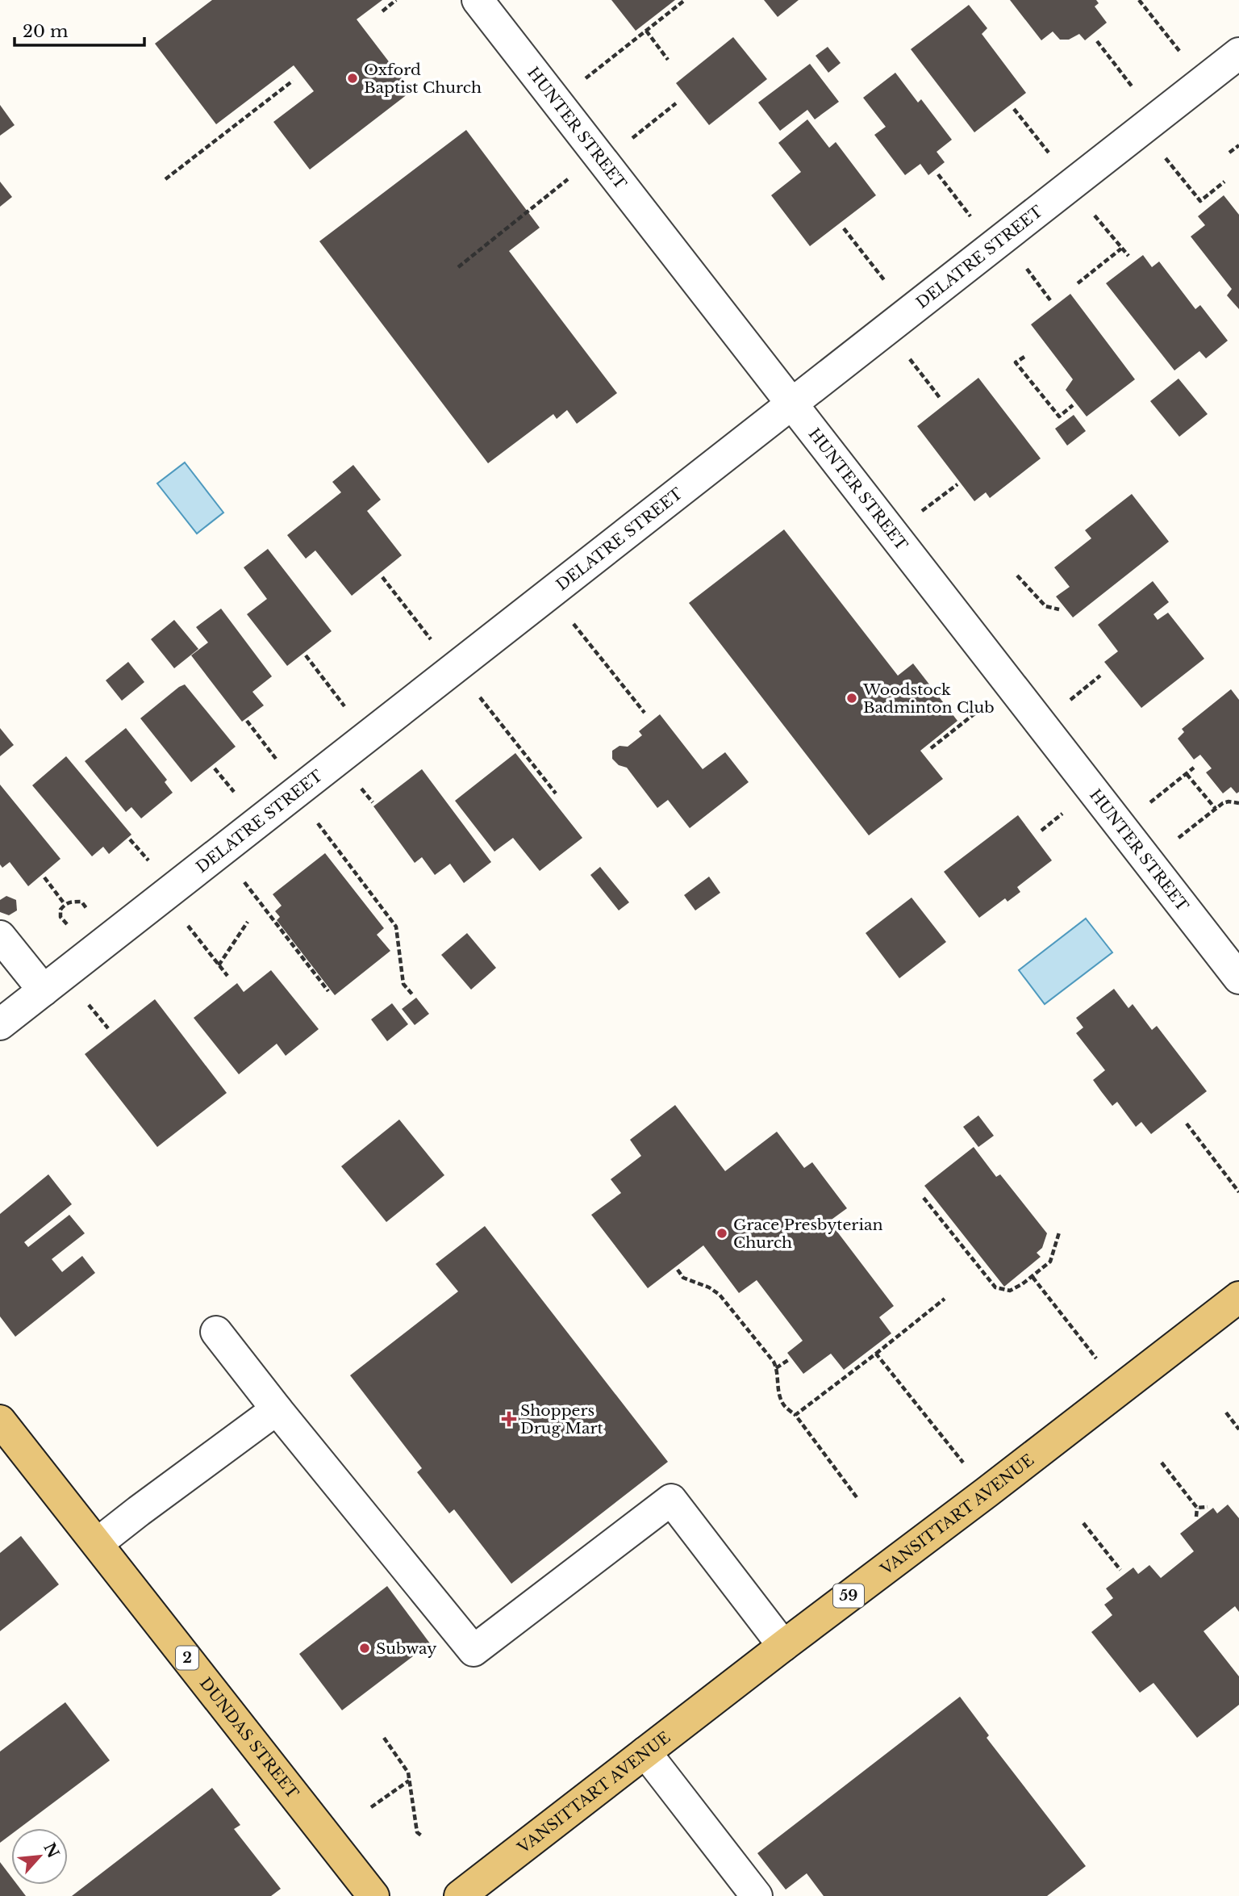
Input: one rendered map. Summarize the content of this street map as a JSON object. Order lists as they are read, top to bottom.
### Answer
{
  "streets": {
    "main road": [
      "VANSITTART AVENUE",
      "59",
      "2",
      "DUNDAS STREET"
    ],
    "street": ["HUNTER STREET", "DELATRE STREET"]
  },
  "crossings": [
    ["HUNTER STREET", "DELATRE STREET"]
  ],
  "places": {
    "other": [
      "Oxford Baptist Church",
      "Woodstock Badminton Club",
      "Grace Presbyterian Church",
      "Subway"
    ],
    "health": ["Shoppers Drug Mart"]
  },
  "scale_bar": "20 m",
  "north": "top right"
}
